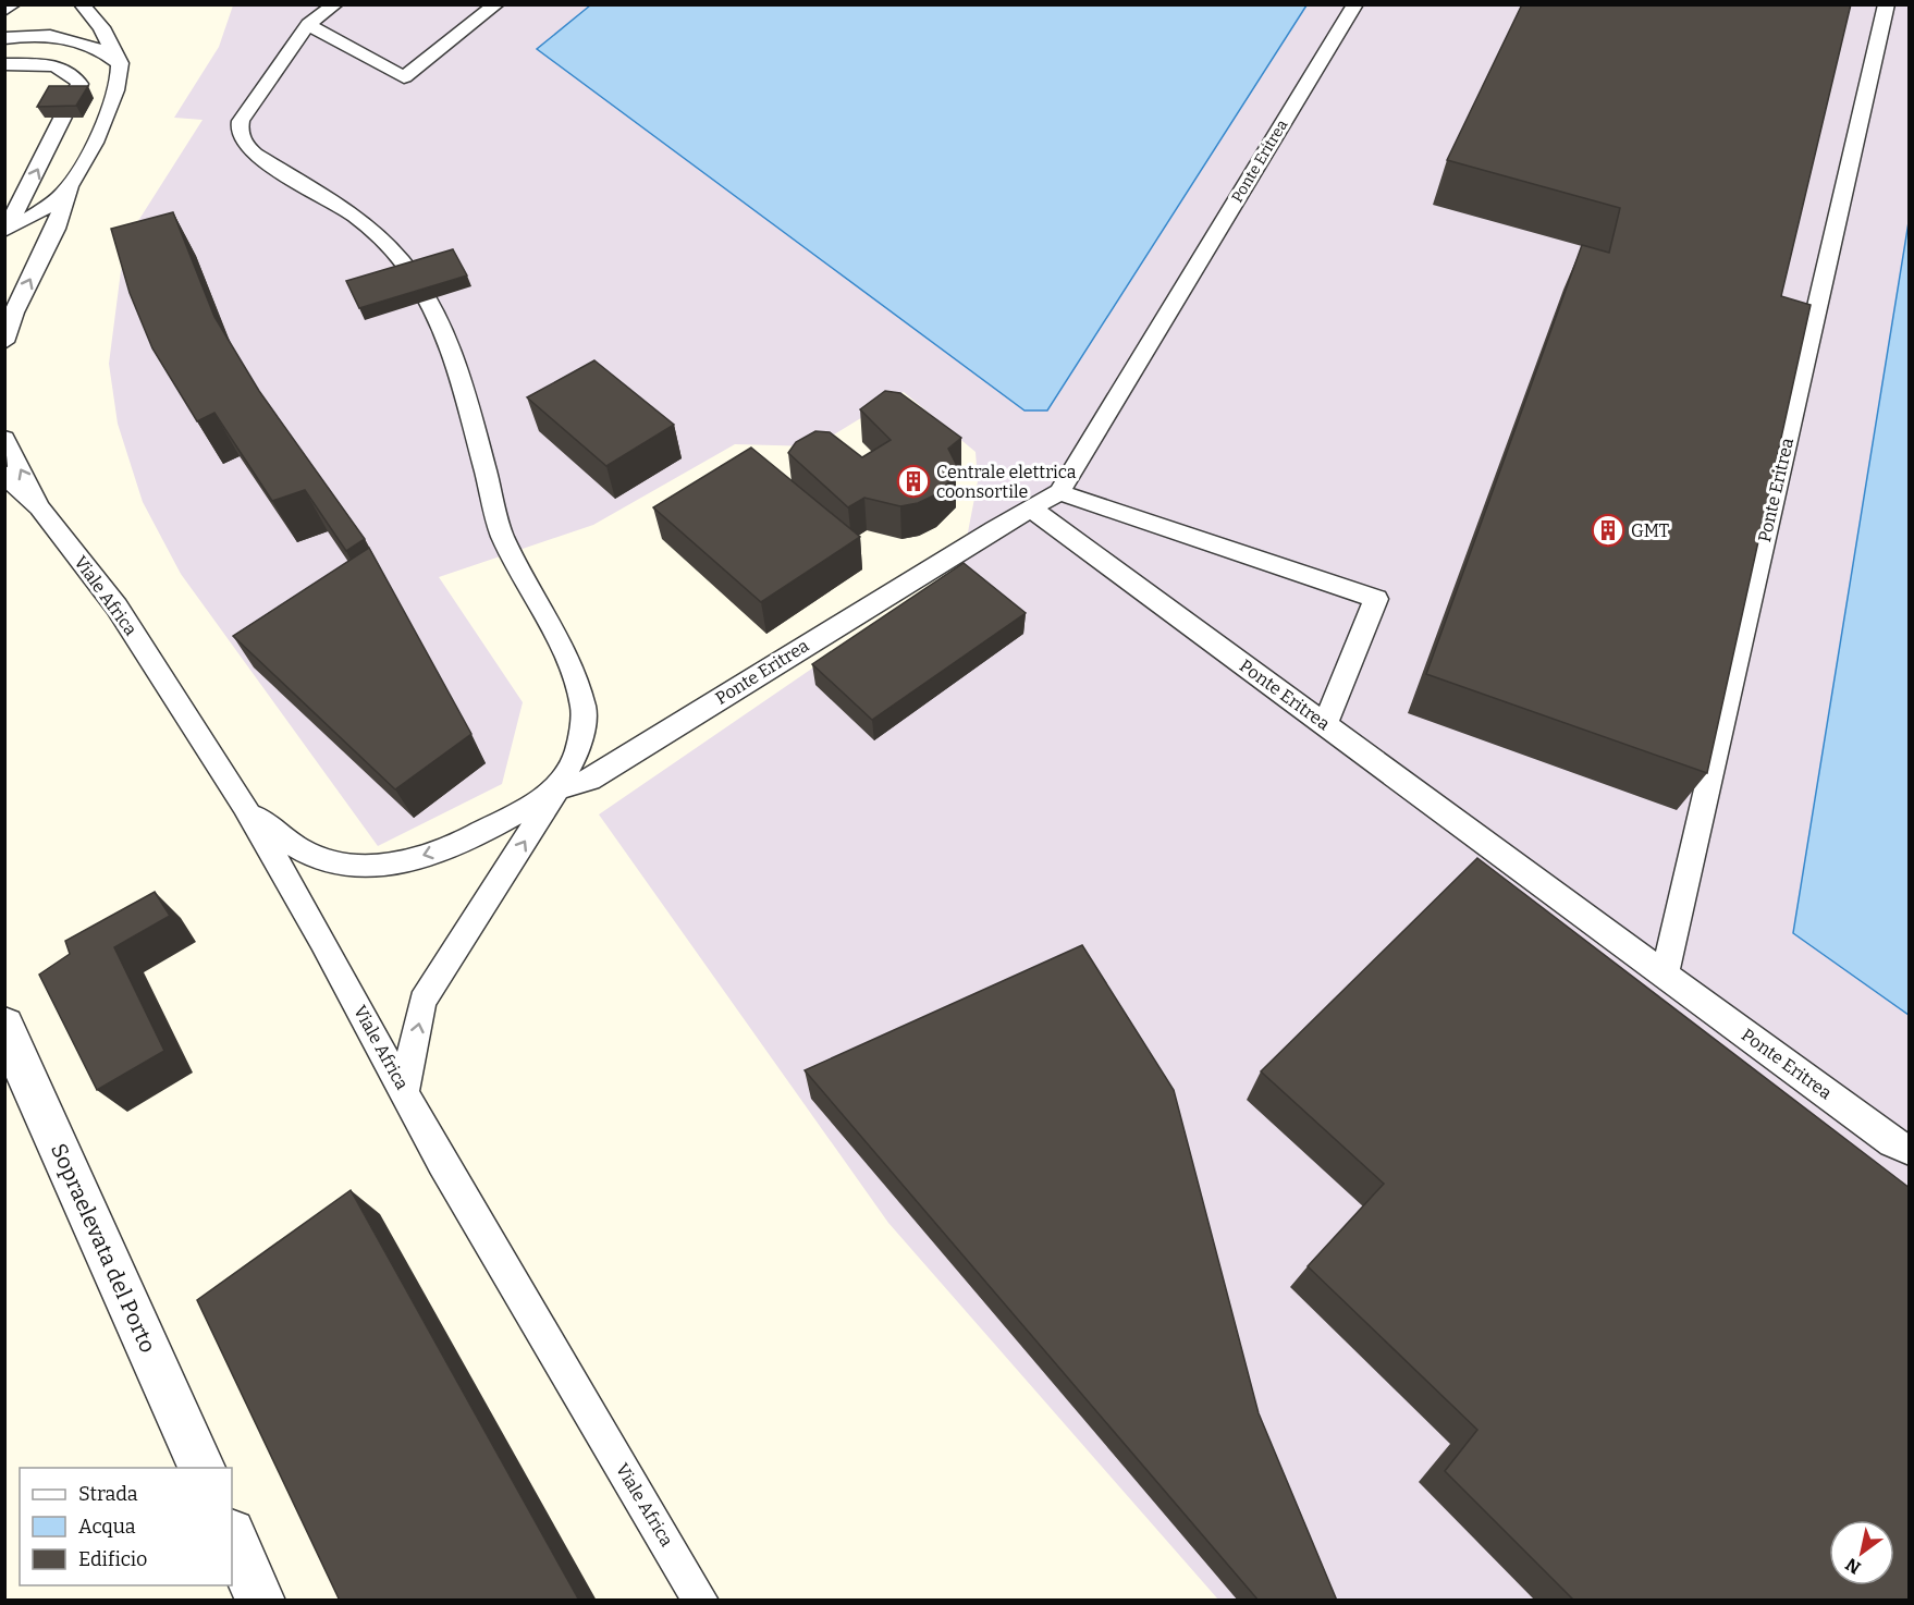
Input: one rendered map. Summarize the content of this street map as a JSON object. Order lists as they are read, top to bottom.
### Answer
{
  "streets": {
    "street": ["Sopraelevata del Porto"],
    "lane": ["Ponte Eritrea", "Viale Africa"]
  },
  "crossings": [
    ["Ponte Eritrea", "Viale Africa"]
  ],
  "places": {
    "building": ["Centrale elettrica coonsortile", "GMT"]
  },
  "legend": ["Strada", "Acqua", "Edificio"],
  "north": "bottom left"
}
